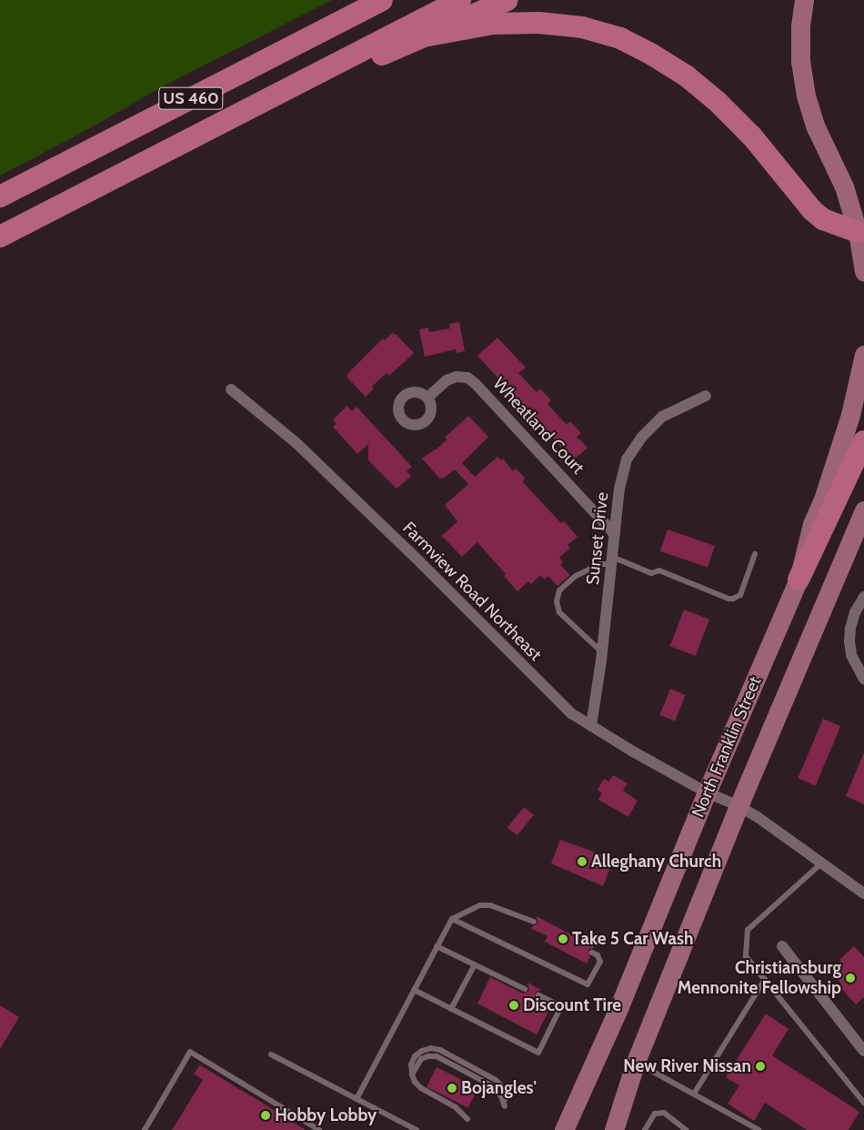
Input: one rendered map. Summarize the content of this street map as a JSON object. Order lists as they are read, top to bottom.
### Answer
{
  "streets": {
    "highway": ["US 460"],
    "main road": ["North Franklin Street"],
    "street": ["Wheatland Court", "Sunset Drive", "Farmview Road Northeast"]
  },
  "crossings": [
    ["Wheatland Court", "Sunset Drive"],
    ["Sunset Drive", "Farmview Road Northeast"],
    ["Farmview Road Northeast", "North Franklin Street"]
  ],
  "places": [
    "Alleghany Church",
    "Take 5 Car Wash",
    "Christiansburg Mennonite Fellowship",
    "Discount Tire",
    "New River Nissan",
    "Bojangles'",
    "Hobby Lobby"
  ]
}
